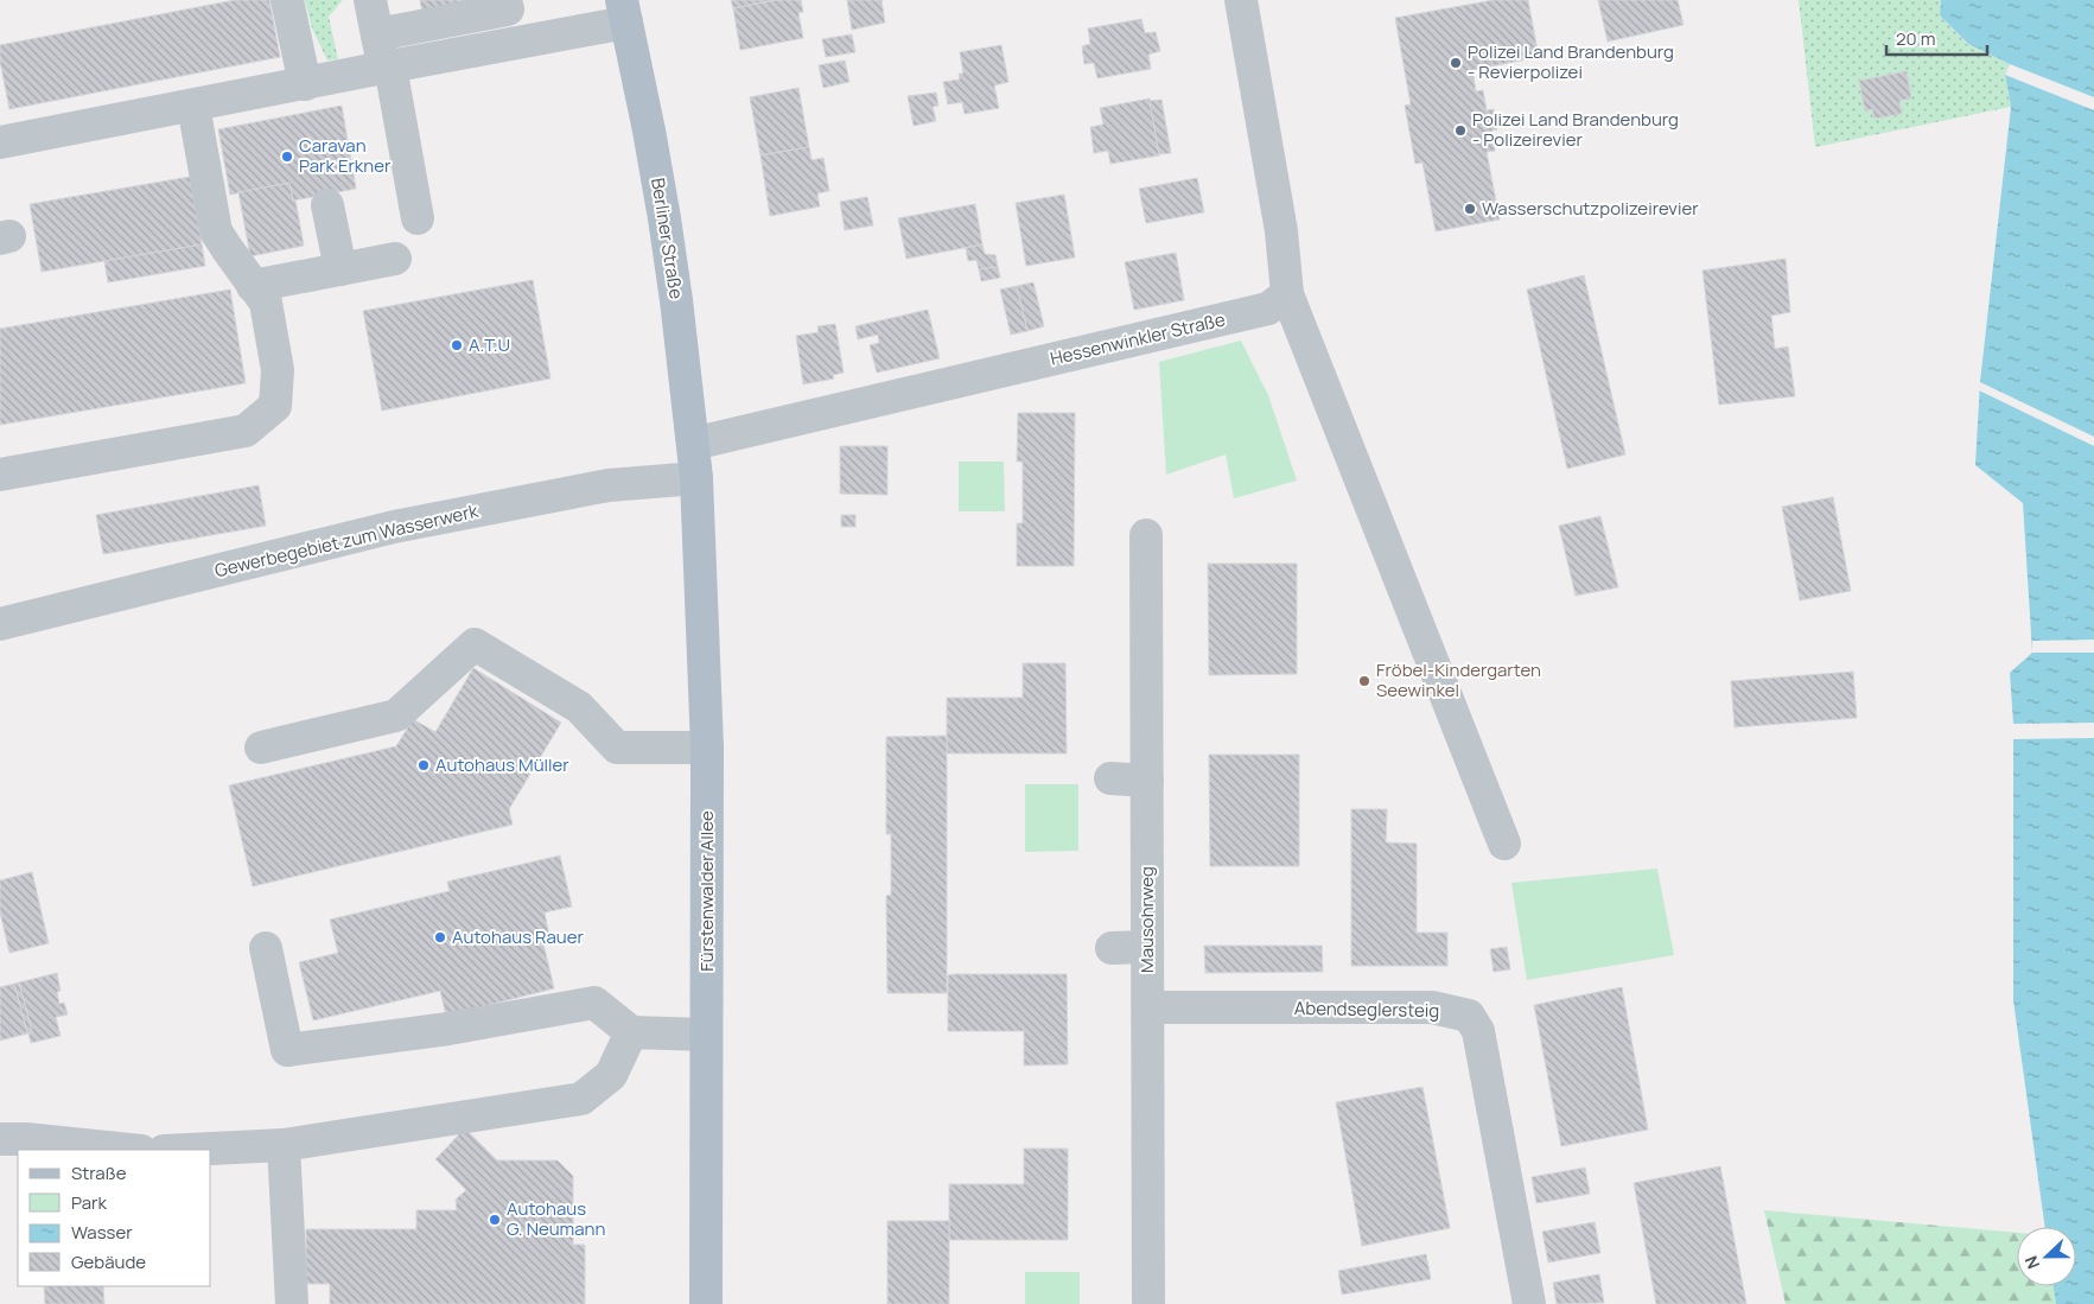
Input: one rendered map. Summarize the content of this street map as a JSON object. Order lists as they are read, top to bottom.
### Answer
{
  "streets": {
    "main road": ["Berliner Straße", "Fürstenwalder Allee"],
    "street": [
      "Hessenwinkler Straße",
      "Gewerbegebiet zum Wasserwerk",
      "Mausohrweg",
      "Abendseglersteig"
    ]
  },
  "crossings": [
    ["Berliner Straße", "Hessenwinkler Straße"],
    ["Berliner Straße", "Gewerbegebiet zum Wasserwerk"],
    ["Berliner Straße", "Fürstenwalder Allee"],
    ["Gewerbegebiet zum Wasserwerk", "Fürstenwalder Allee"],
    ["Mausohrweg", "Abendseglersteig"]
  ],
  "places": [
    "Polizei Land Brandenburg - Revierpolizei",
    "Polizei Land Brandenburg - Polizeirevier",
    "Caravan Park Erkner",
    "Wasserschutzpolizeirevier",
    "A.T.U",
    "Fröbel-Kindergarten Seewinkel",
    "Autohaus Müller",
    "Autohaus Rauer",
    "Autohaus G. Neumann"
  ],
  "legend": [
    "Straße",
    "Park",
    "Wasser",
    "Gebäude"
  ],
  "scale_bar": "20 m",
  "north": "left"
}
